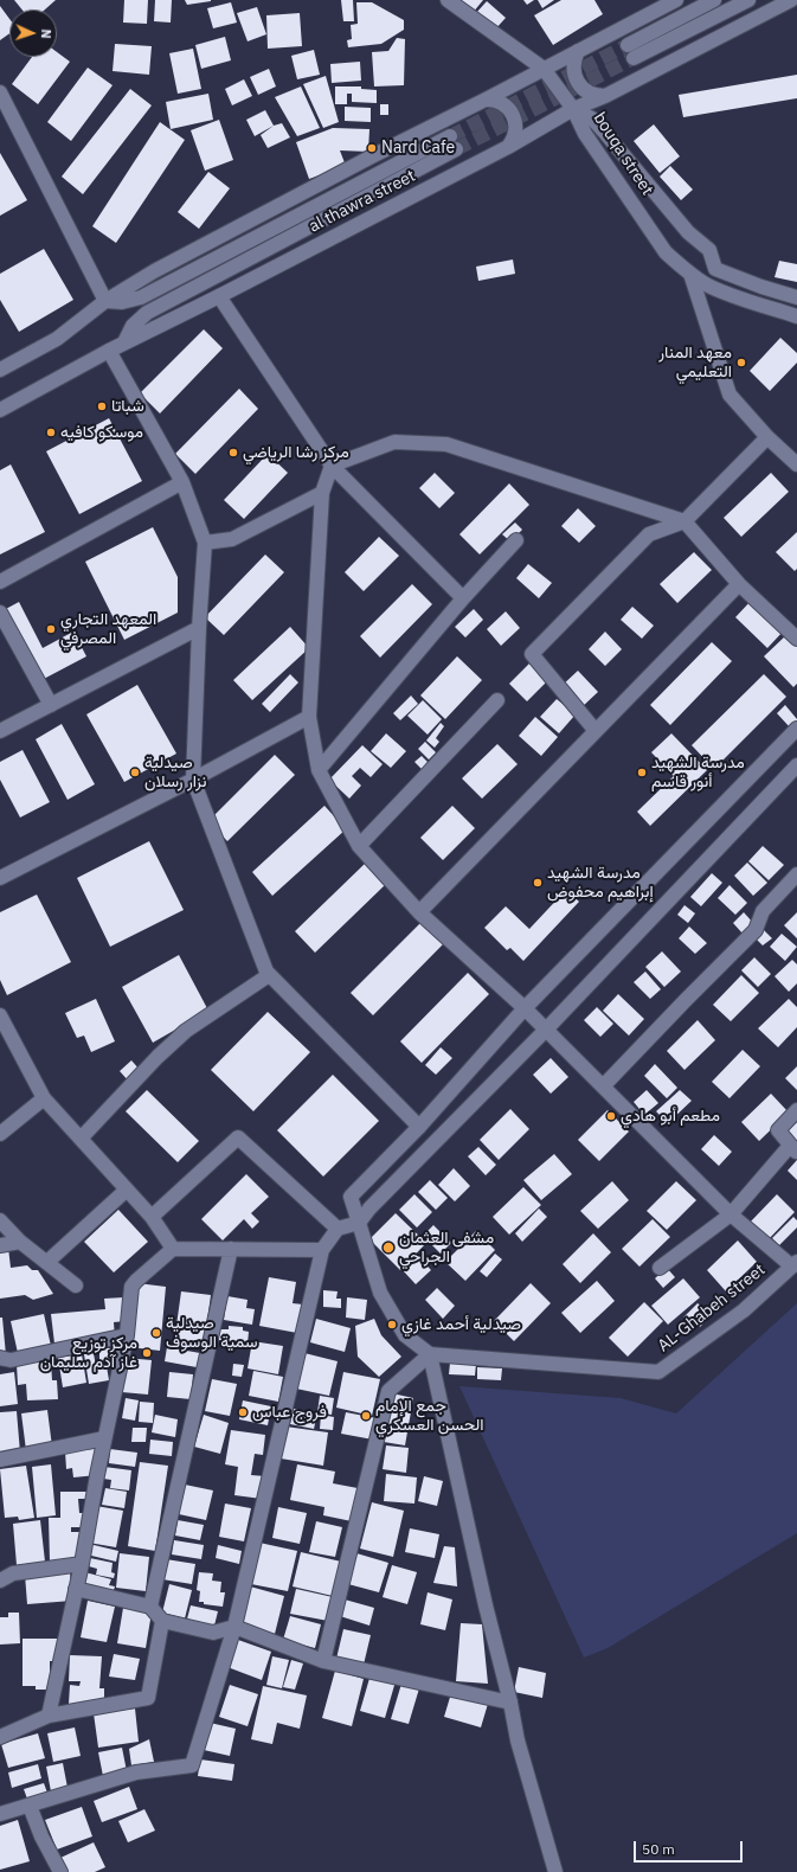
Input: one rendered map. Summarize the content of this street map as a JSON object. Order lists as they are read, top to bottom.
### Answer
{
  "streets": {
    "street": ["bouqa street", "al thawra street", "AL-Ghabeh street"]
  },
  "crossings": [
    ["bouqa street", "al thawra street"]
  ],
  "places": [
    "Nard Cafe",
    "معهد المنار التعليمي",
    "شباتا",
    "موسكو كافيه",
    "مركز رشا الرياضي",
    "المعهد التجاري المصرفي",
    "صيدلية نزار رسلان",
    "مدرسة الشهيد أنور قاسم",
    "مدرسة الشهيد إبراهيم محفوض",
    "مطعم أبو هادي",
    "مشفى العثمان الجراحي",
    "صيدلية أحمد غازي",
    "صيدلية سمية الوسوف",
    "مركز توزيع غاز آدم سليمان",
    "فروج عباس",
    "جمع الإمام الحسن العسكري"
  ],
  "scale_bar": "50 m",
  "north": "right"
}
